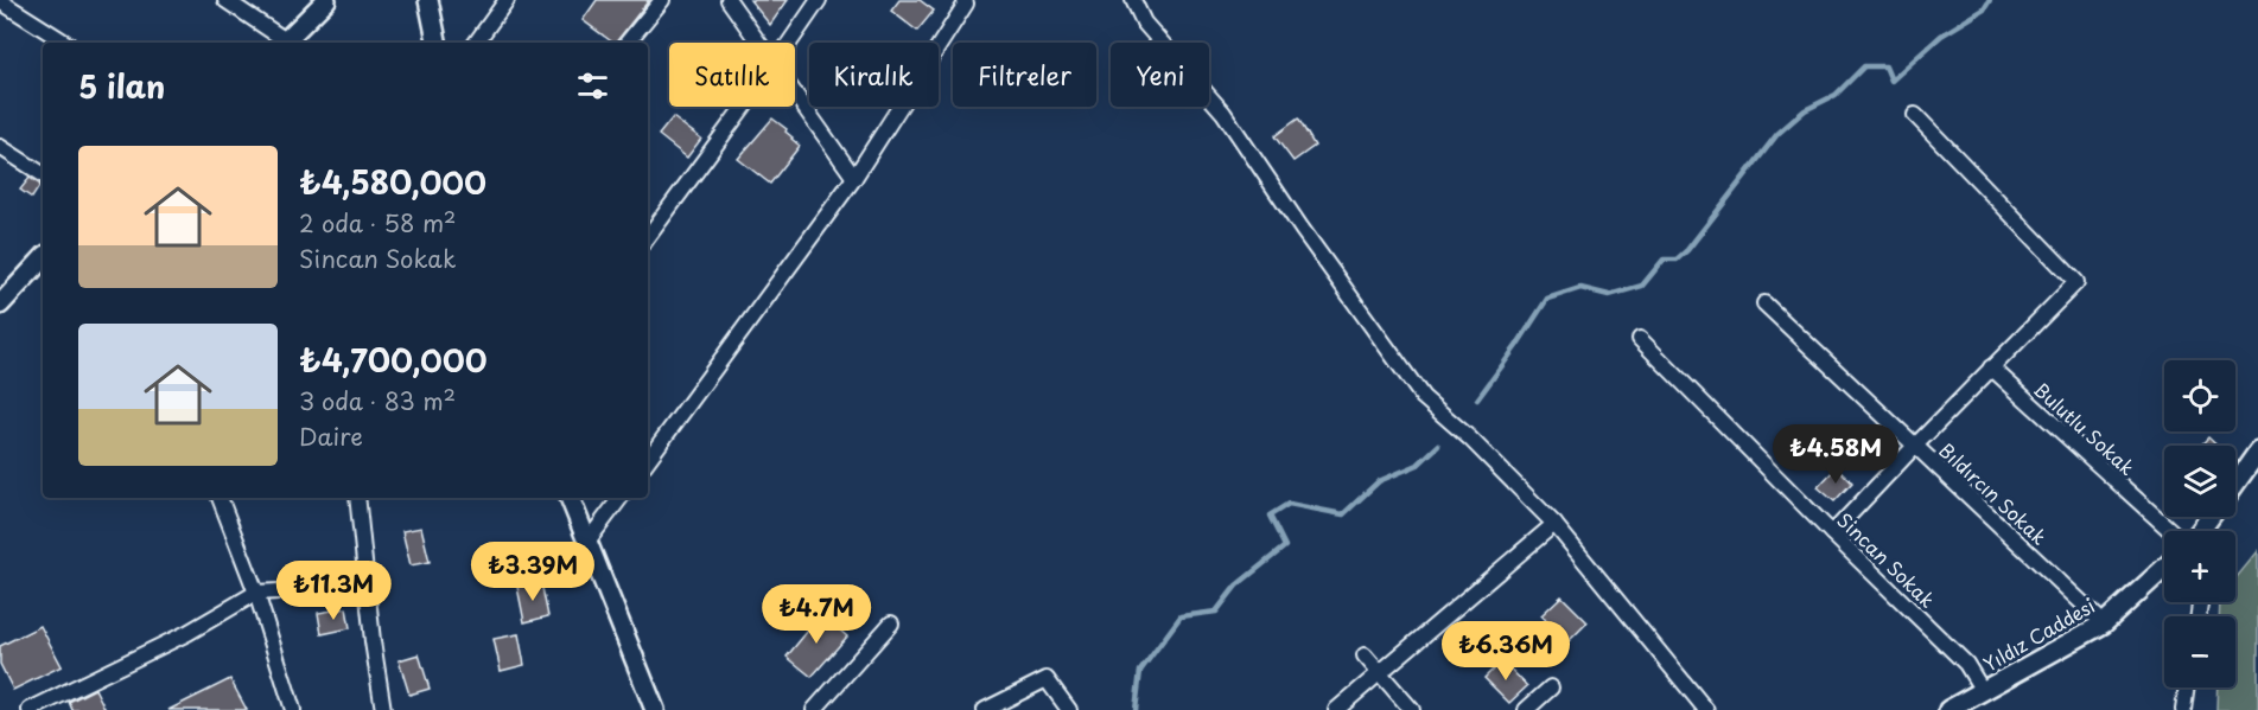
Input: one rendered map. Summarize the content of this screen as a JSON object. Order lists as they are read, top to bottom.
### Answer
{
  "streets": {
    "street": [
      "Bulutlu Sokak",
      "Bıldırcın Sokak",
      "Sincan Sokak",
      "Yıldız Caddesi"
    ]
  },
  "crossings": [
    ["Bıldırcın Sokak", "Yıldız Caddesi"],
    ["Sincan Sokak", "Yıldız Caddesi"]
  ],
  "page": {
    "chip": [
      "Satılık",
      "Kiralık",
      "Filtreler",
      "Yeni"
    ],
    "heading": "5 ilan",
    "list": [
      {
        "name": "₺4,580,000",
        "note": "2 oda · 58 m² · Sincan Sokak"
      },
      {
        "name": "₺4,700,000",
        "note": "3 oda · 83 m² · Daire"
      }
    ],
    "map_buttons": ["+", "−"],
    "price": [
      "₺4.58M",
      "₺3.39M",
      "₺11.3M",
      "₺4.7M",
      "₺6.36M"
    ]
  }
}
